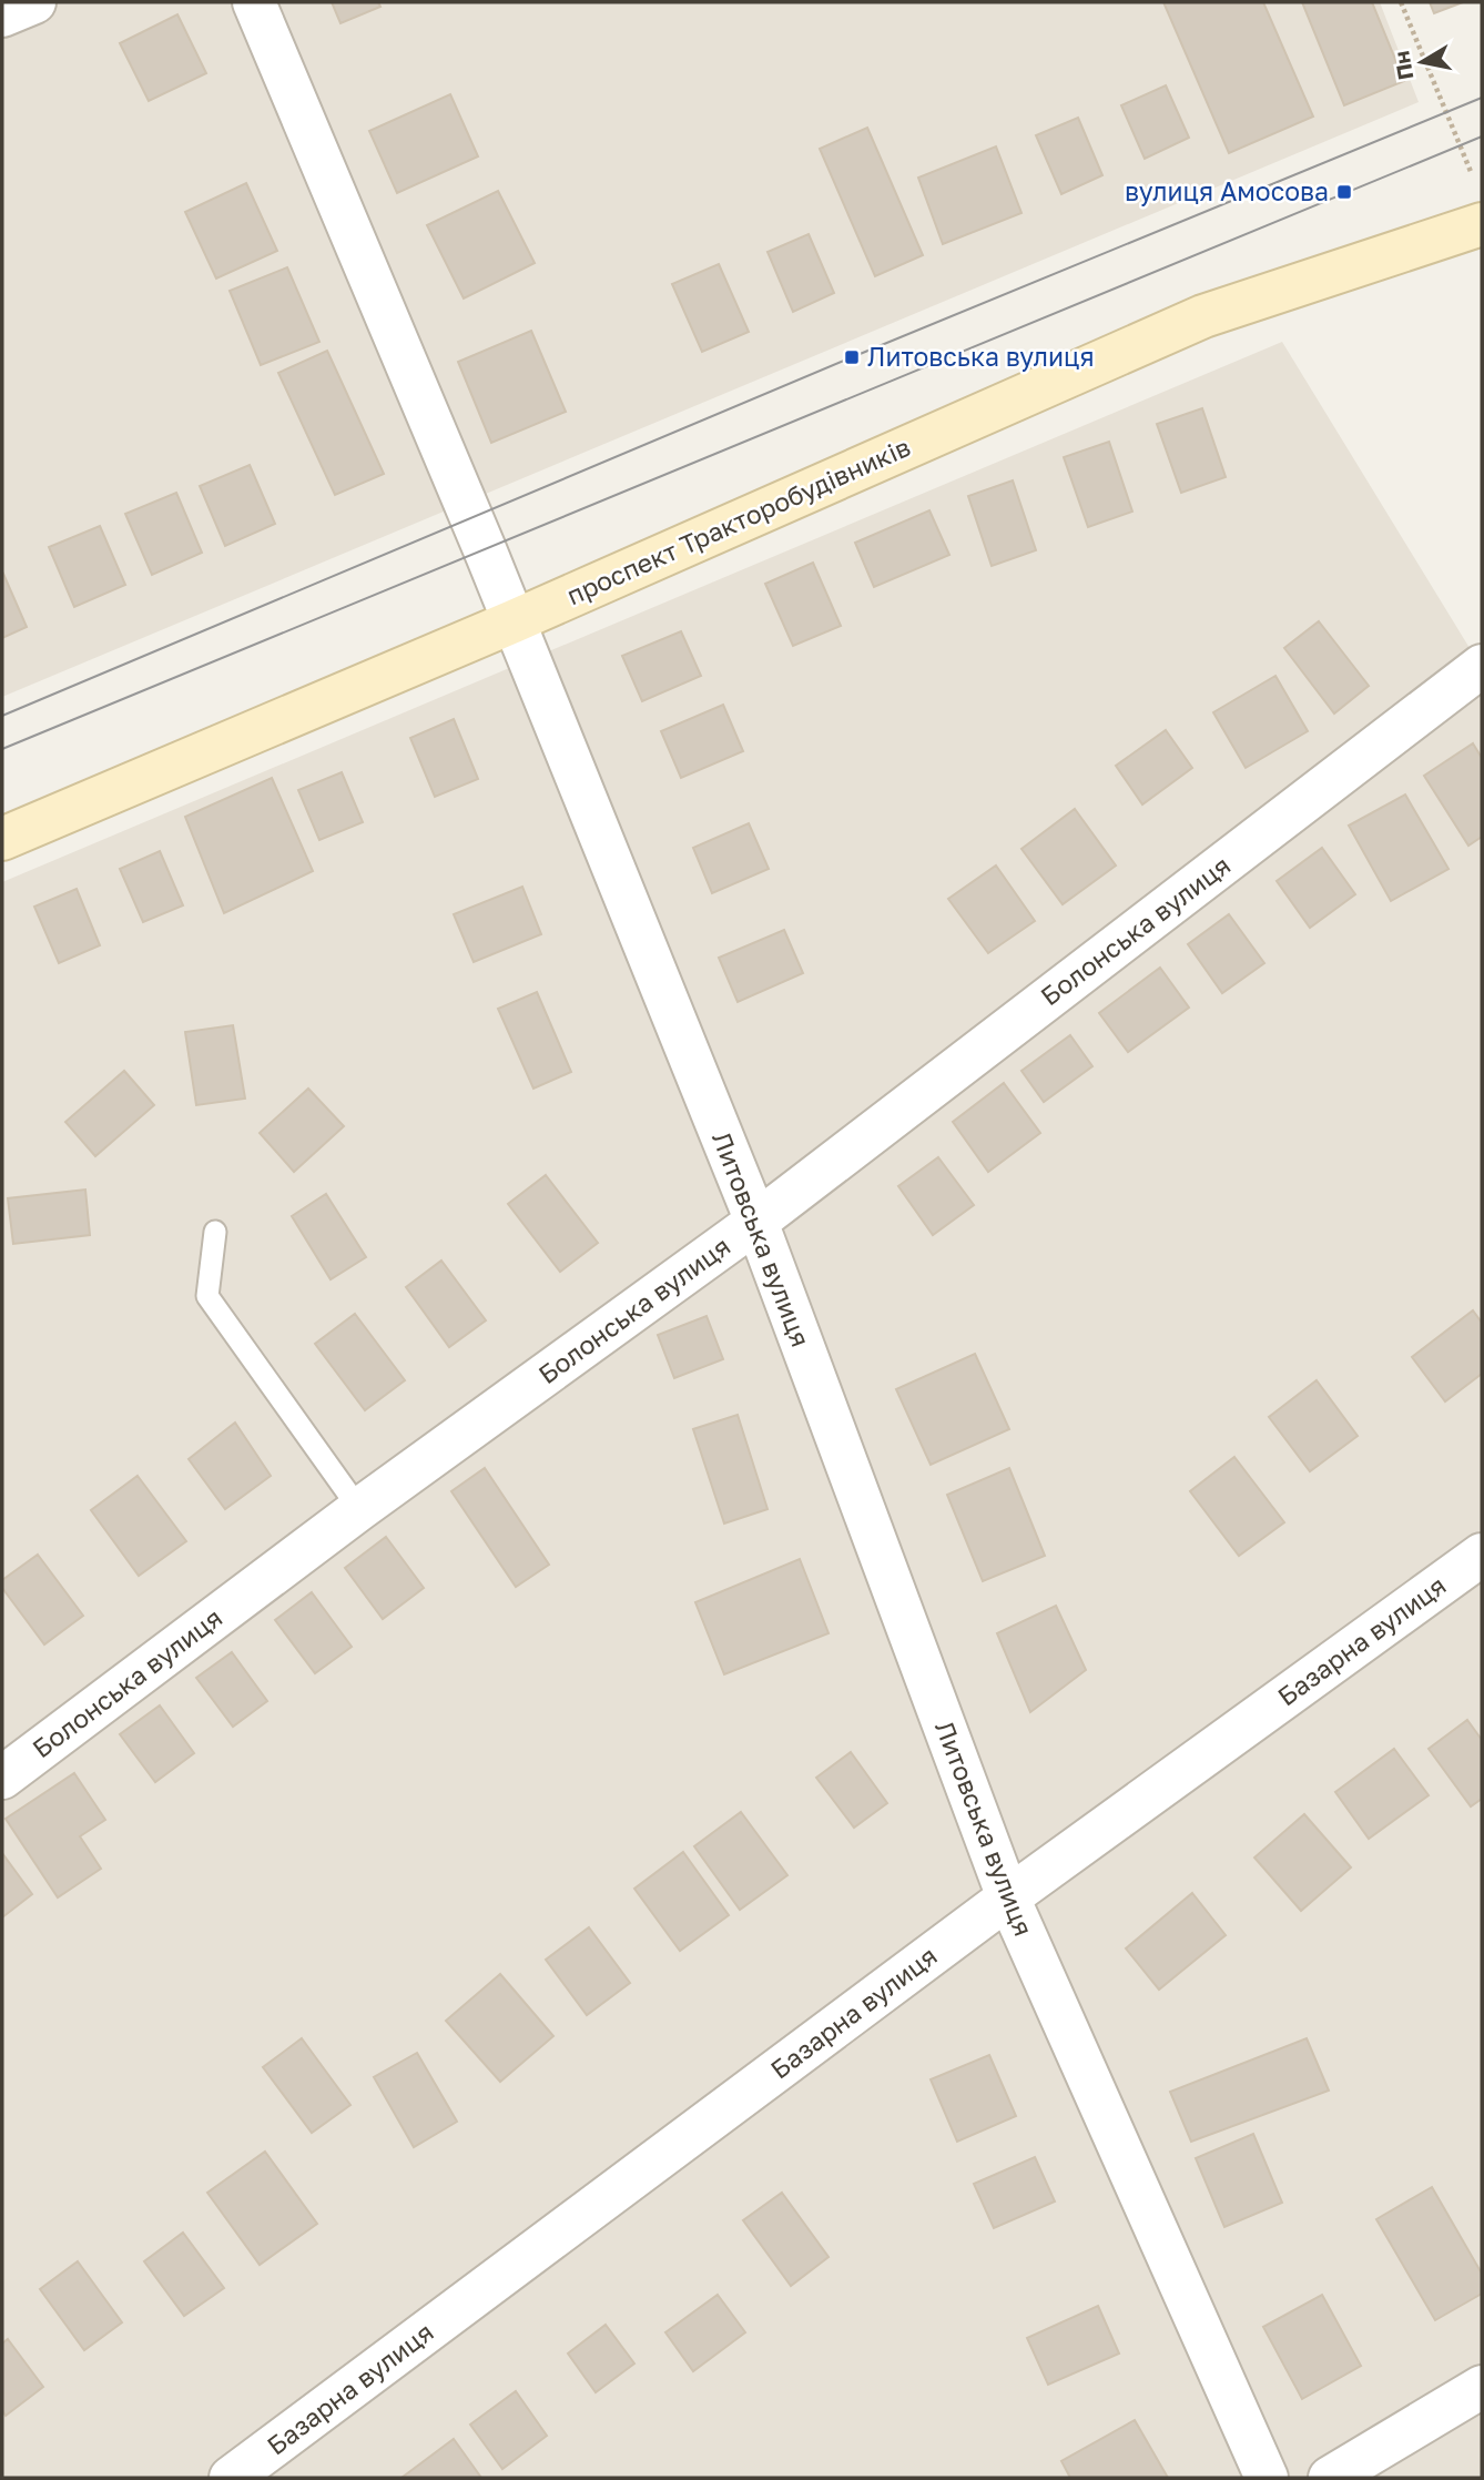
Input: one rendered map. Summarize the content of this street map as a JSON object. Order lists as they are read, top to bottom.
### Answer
{
  "streets": {
    "main road": ["проспект Тракторобудівників"],
    "street": ["Болонська вулиця", "Литовська вулиця", "Базарна вулиця"]
  },
  "crossings": [
    ["проспект Тракторобудівників", "Литовська вулиця"],
    ["Болонська вулиця", "Литовська вулиця"],
    ["Литовська вулиця", "Базарна вулиця"]
  ],
  "places": {
    "transit": ["вулиця Амосова", "Литовська вулиця"]
  },
  "north": "left"
}
